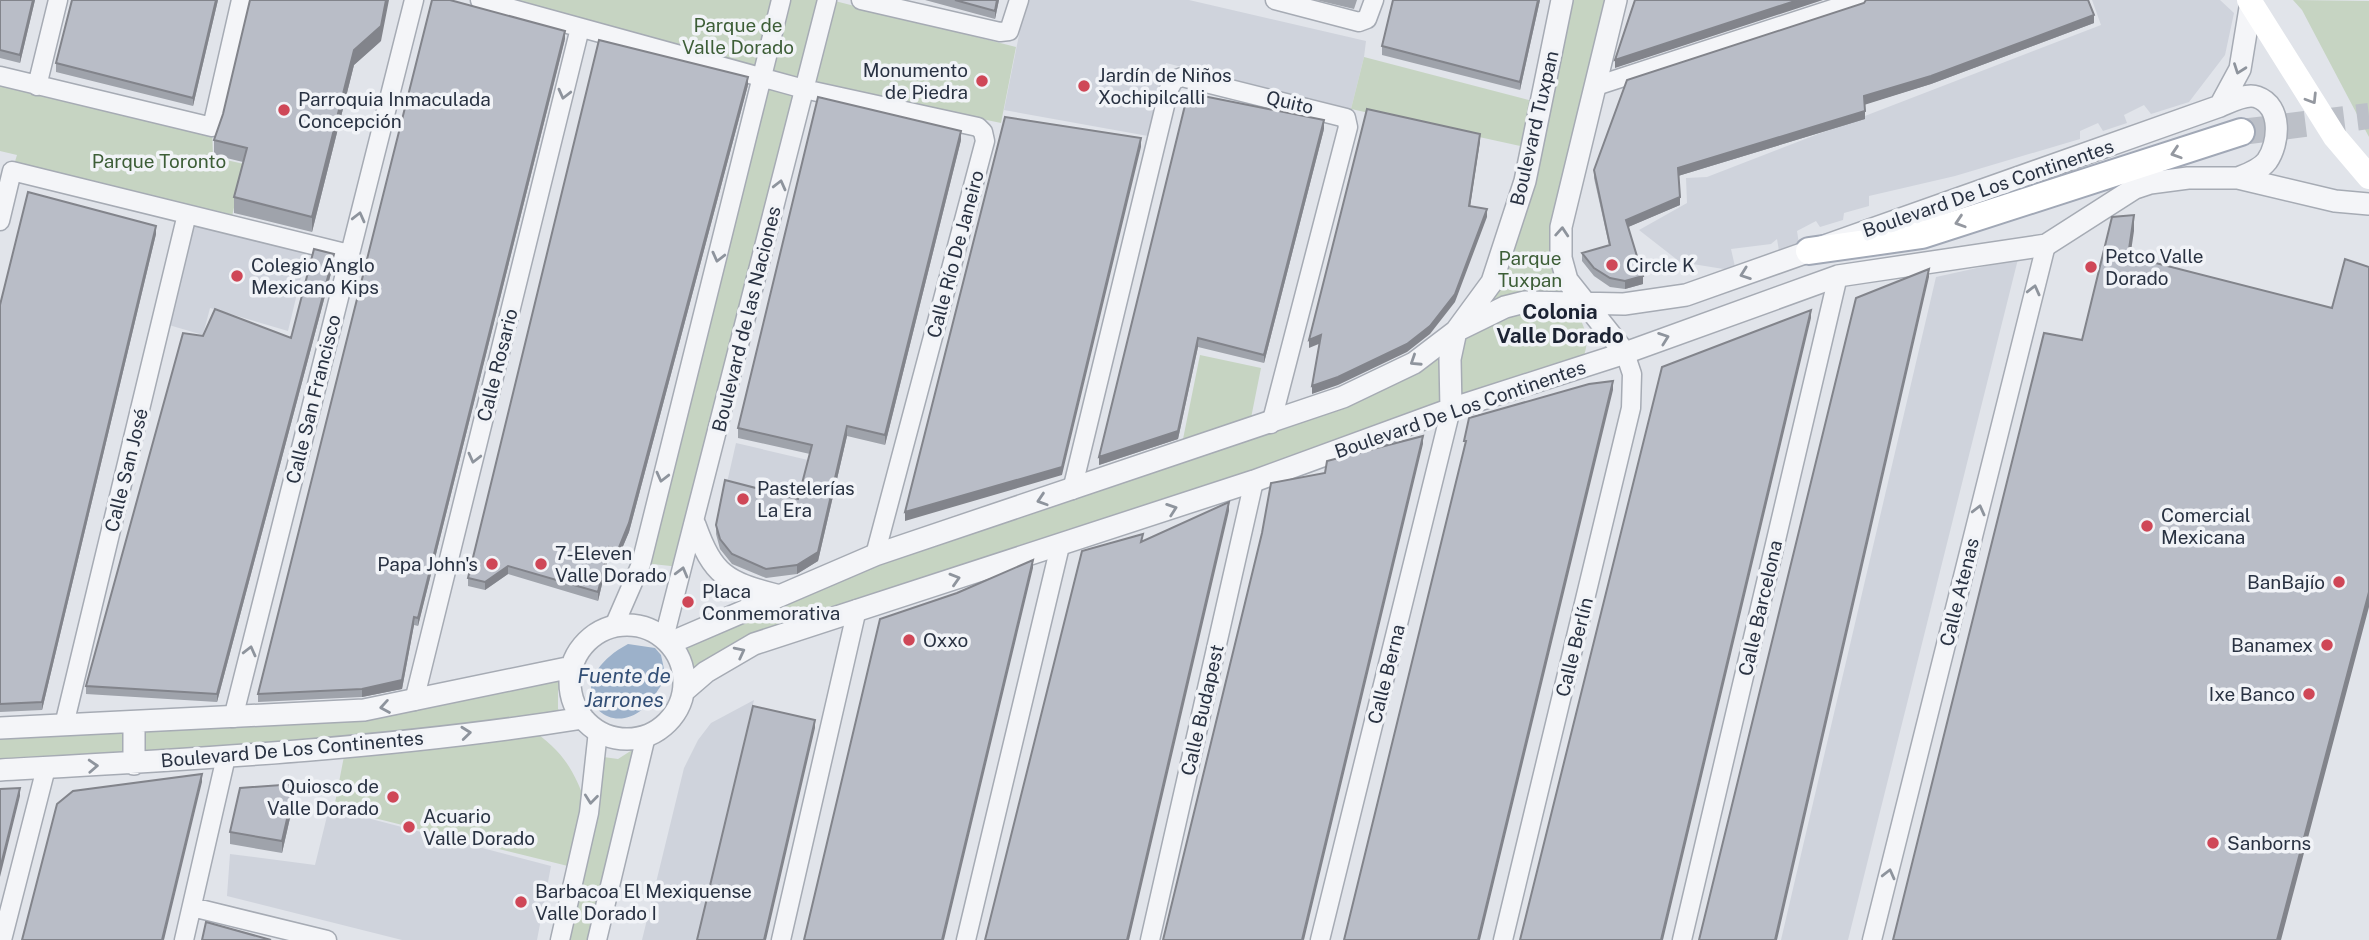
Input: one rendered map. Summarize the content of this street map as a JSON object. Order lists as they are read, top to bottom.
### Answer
{
  "streets": {
    "street": [
      "Quito",
      "Boulevard Tuxpan",
      "Boulevard De Los Continentes",
      "Calle Río De Janeiro",
      "Boulevard de las Naciones",
      "Calle Rosario",
      "Calle San Francisco",
      "Calle San José",
      "Calle Atenas",
      "Calle Barcelona",
      "Calle Berlín",
      "Calle Berna",
      "Calle Budapest"
    ]
  },
  "crossings": [
    ["Quito", "Boulevard De Los Continentes"],
    ["Boulevard Tuxpan", "Boulevard De Los Continentes"],
    ["Boulevard Tuxpan", "Calle Berna"],
    ["Boulevard De Los Continentes", "Calle Río De Janeiro"],
    ["Boulevard De Los Continentes", "Boulevard de las Naciones"],
    ["Boulevard De Los Continentes", "Calle Rosario"],
    ["Boulevard De Los Continentes", "Calle San Francisco"],
    ["Boulevard De Los Continentes", "Calle San José"],
    ["Boulevard De Los Continentes", "Calle Atenas"],
    ["Boulevard De Los Continentes", "Calle Barcelona"],
    ["Boulevard De Los Continentes", "Calle Berlín"],
    ["Boulevard De Los Continentes", "Calle Berna"],
    ["Boulevard De Los Continentes", "Calle Budapest"],
    ["Calle Río De Janeiro", "Boulevard de las Naciones"]
  ],
  "one_way": ["Calle Rosario", "Calle San Francisco", "Calle Atenas"],
  "districts": ["Colonia Valle Dorado"],
  "water": ["Fuente de Jarrones"],
  "parks": ["Parque de Valle Dorado", "Parque Toronto", "Parque Tuxpan"],
  "places": [
    "Monumento de Piedra",
    "Jardín de Niños Xochipilcalli",
    "Parroquia Inmaculada Concepción",
    "Circle K",
    "Petco Valle Dorado",
    "Colegio Anglo Mexicano Kips",
    "Pastelerías La Era",
    "Comercial Mexicana",
    "Papa John's",
    "7-Eleven Valle Dorado",
    "BanBajío",
    "Placa Conmemorativa",
    "Oxxo",
    "Banamex",
    "Ixe Banco",
    "Quiosco de Valle Dorado",
    "Acuario Valle Dorado",
    "Sanborns",
    "Barbacoa El Mexiquense Valle Dorado I"
  ]
}
